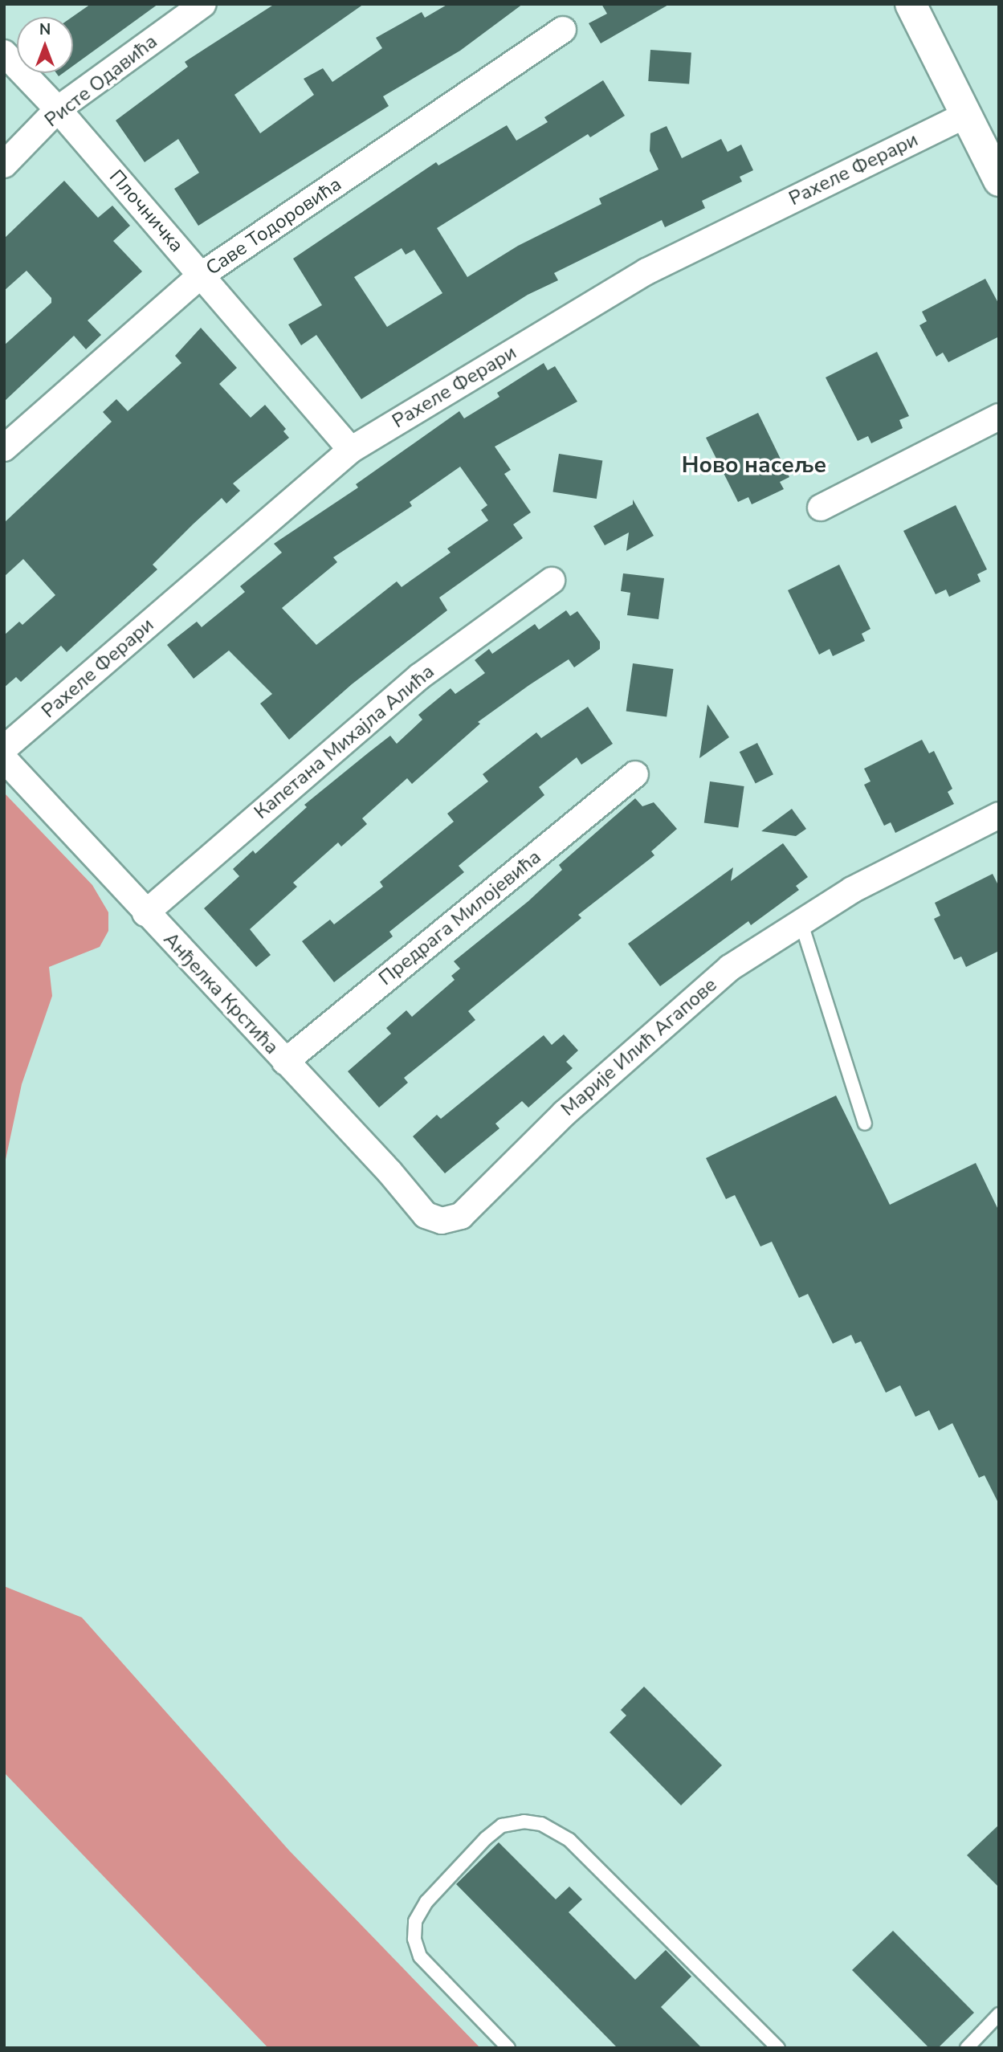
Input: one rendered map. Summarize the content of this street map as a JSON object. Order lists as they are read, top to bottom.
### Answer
{
  "streets": {
    "street": [
      "Ристе Одавића",
      "Рахеле Ферари",
      "Плочничка",
      "Саве Тодоровића",
      "Капетана Михајла Алића",
      "Предрага Милојевића",
      "Анђелка Крстића",
      "Марије Илић Агапове"
    ]
  },
  "crossings": [
    ["Ристе Одавића", "Плочничка"],
    ["Рахеле Ферари", "Плочничка"],
    ["Плочничка", "Саве Тодоровића"],
    ["Капетана Михајла Алића", "Анђелка Крстића"],
    ["Предрага Милојевића", "Анђелка Крстића"],
    ["Анђелка Крстића", "Марије Илић Агапове"]
  ],
  "districts": ["Ново насеље"],
  "north": "top"
}
